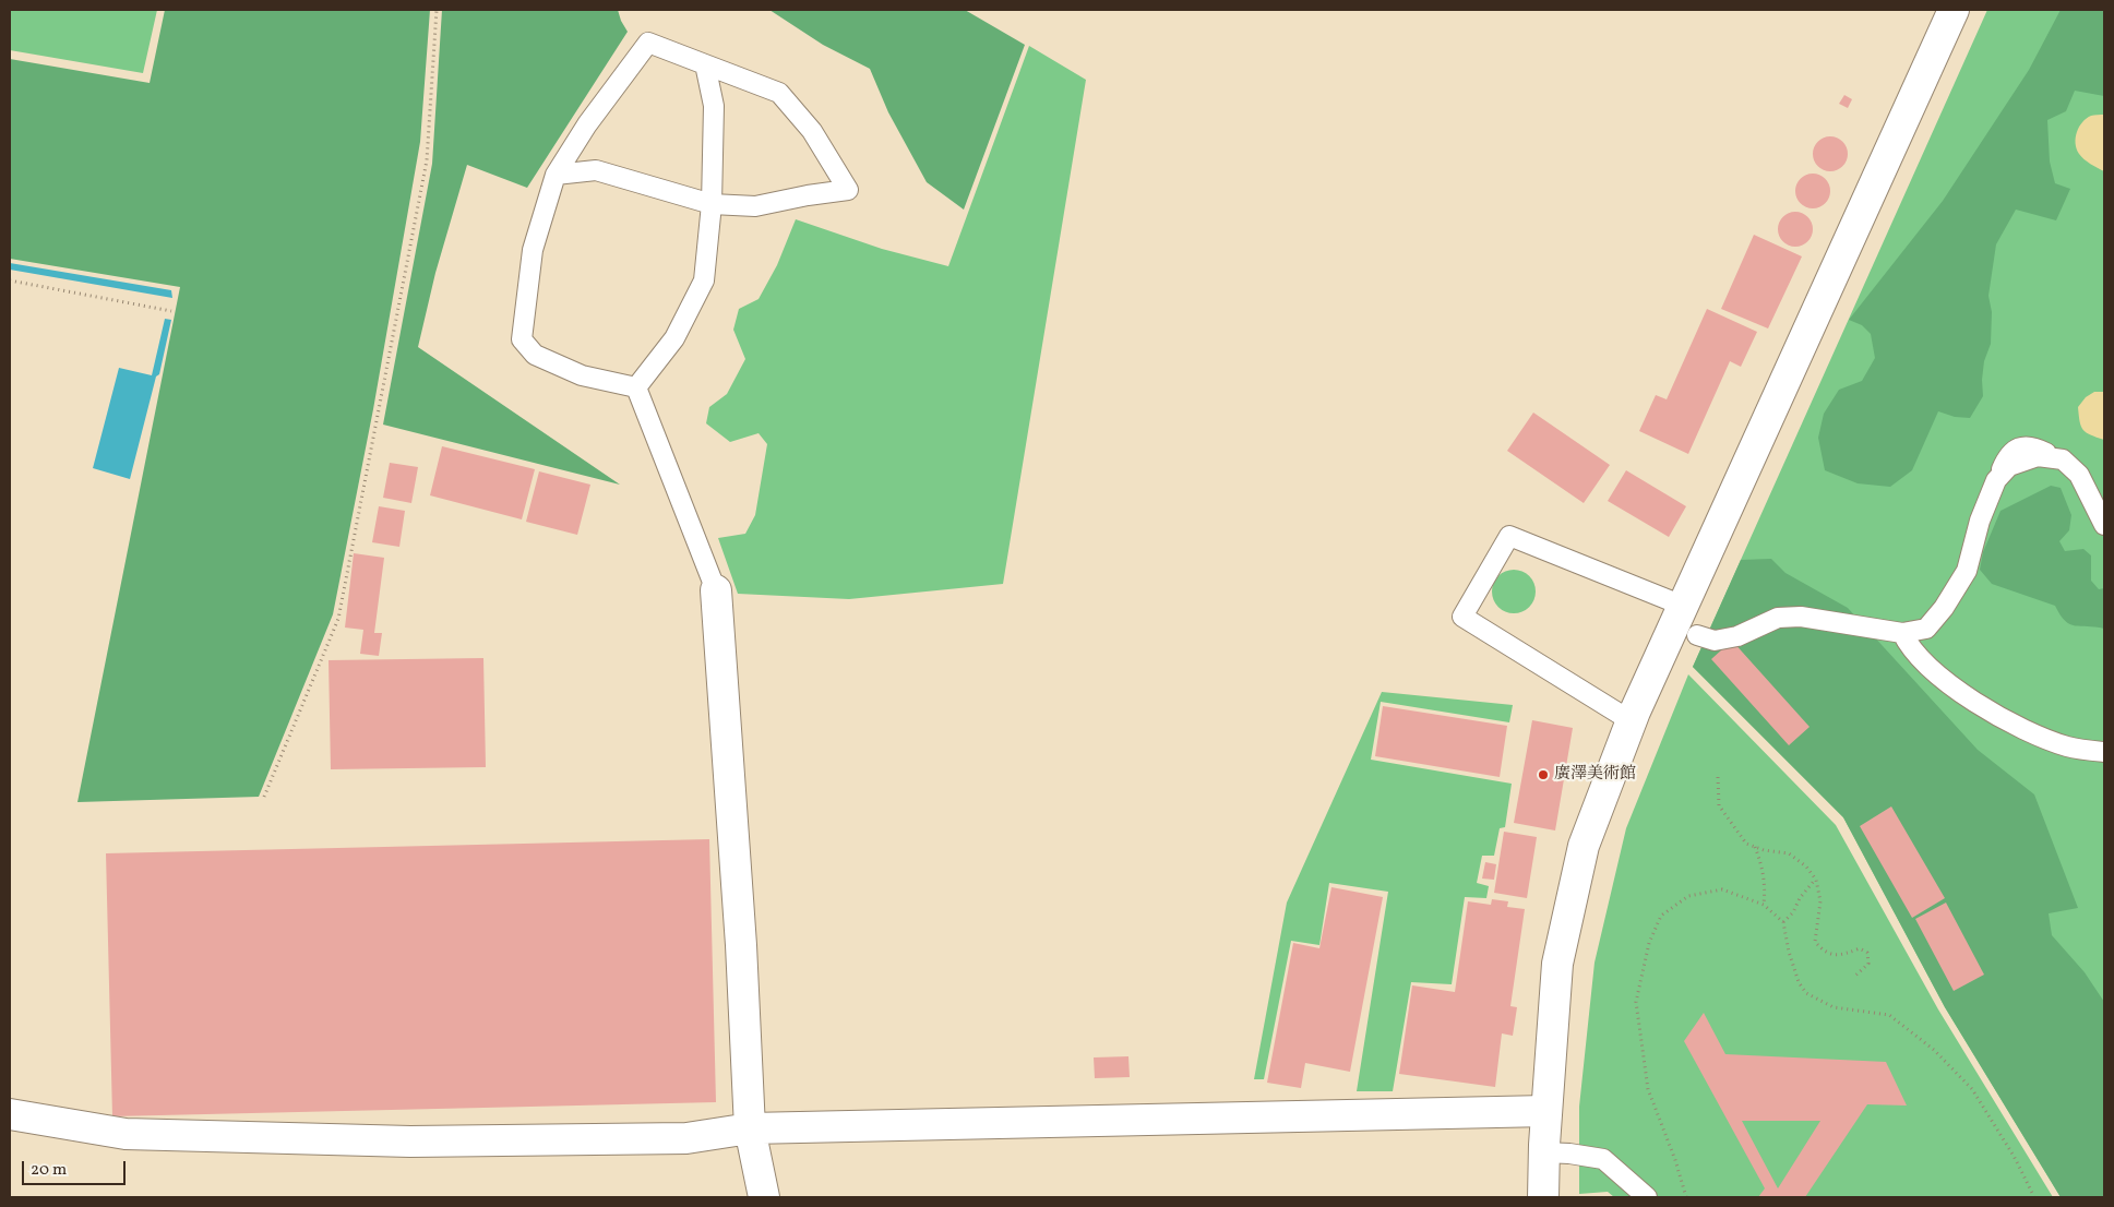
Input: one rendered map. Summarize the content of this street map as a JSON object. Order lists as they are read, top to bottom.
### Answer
{
  "places": ["廣澤美術館"],
  "scale_bar": "20 m"
}
